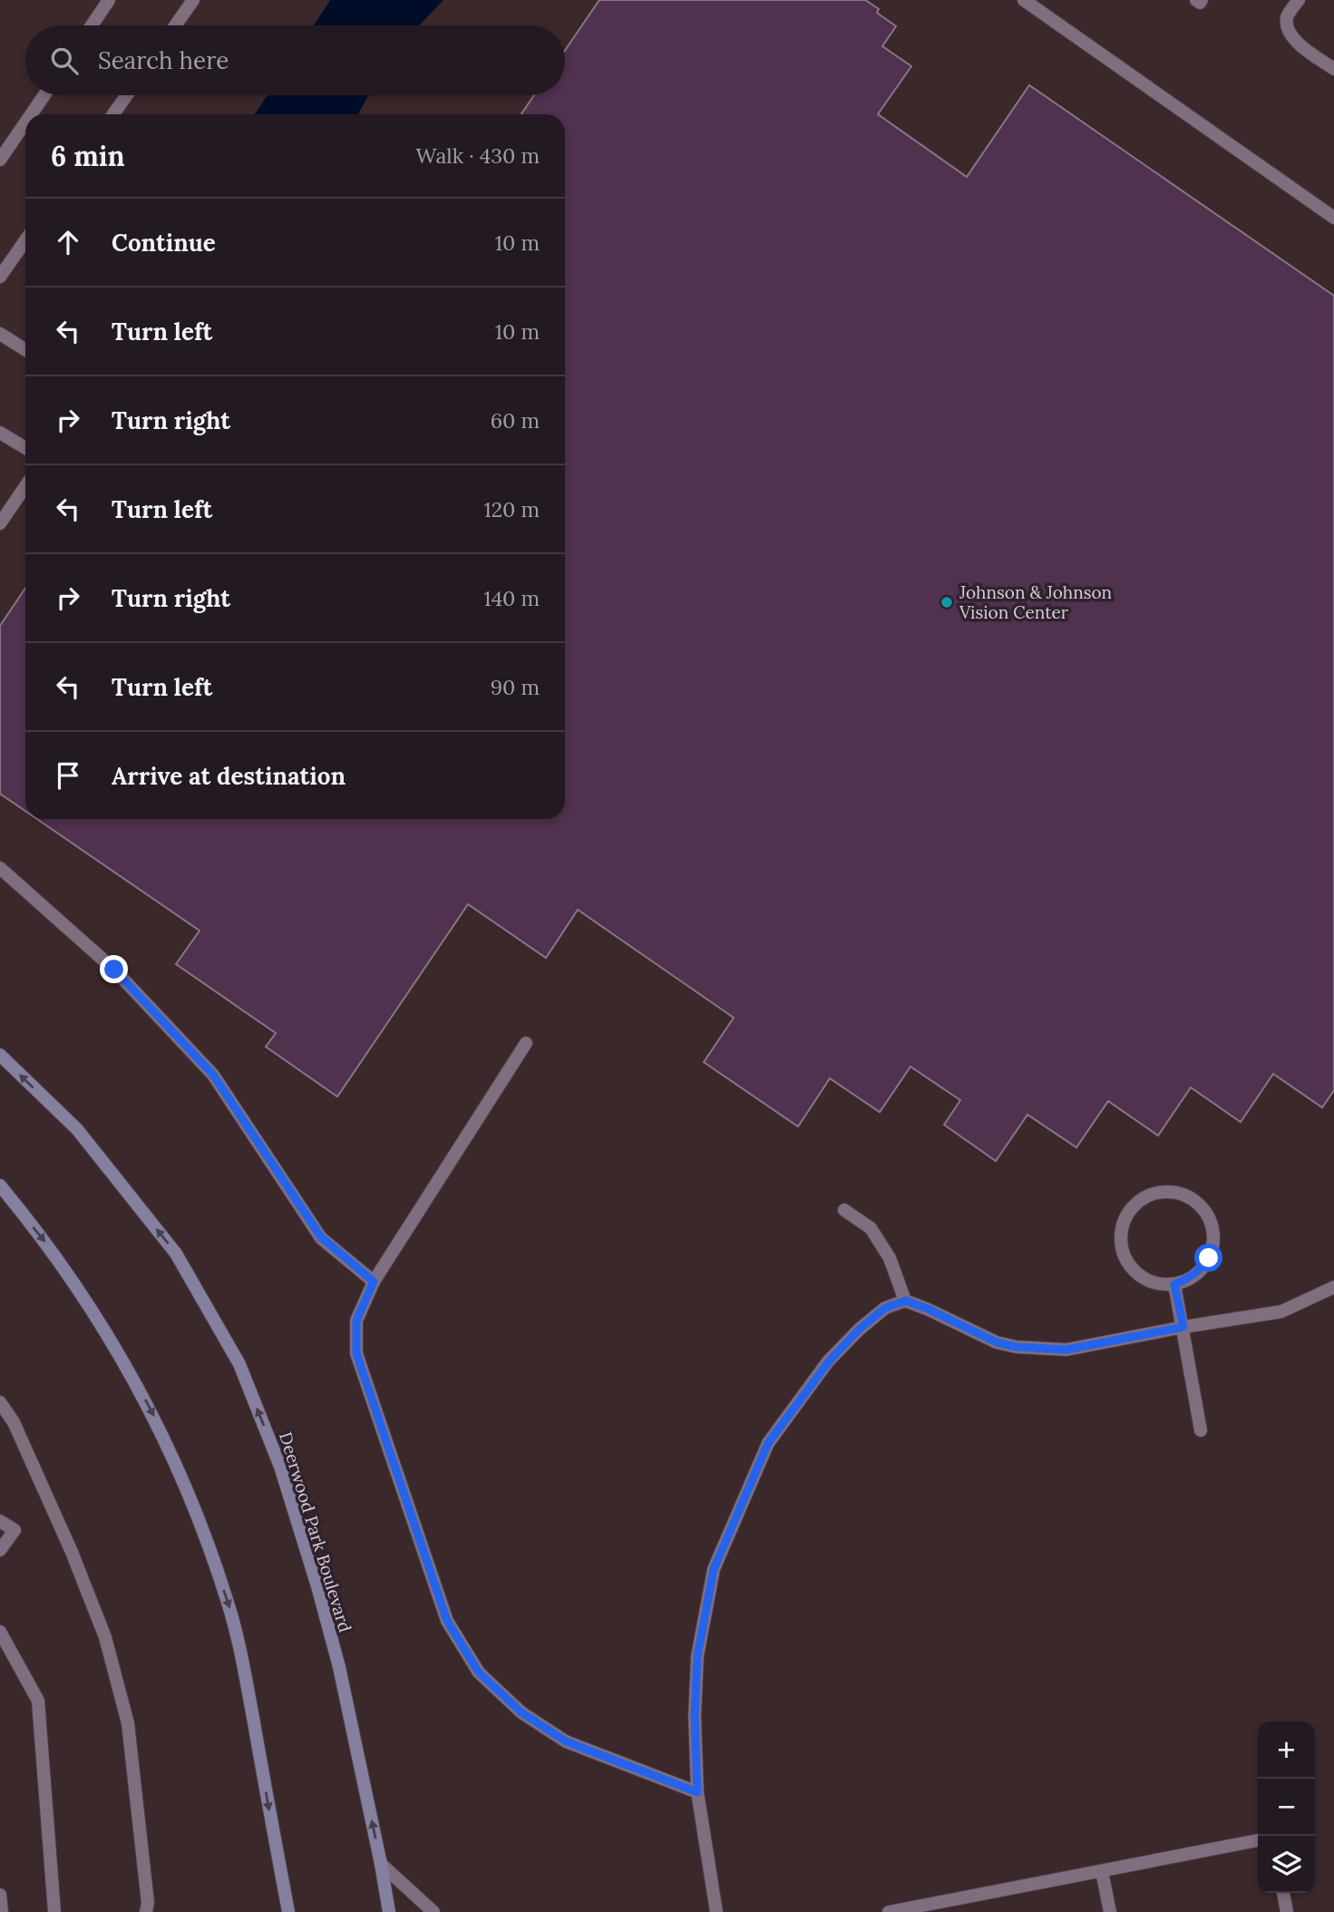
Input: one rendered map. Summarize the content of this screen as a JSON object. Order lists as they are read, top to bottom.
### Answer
{
  "streets": {
    "main road": ["Deerwood Park Boulevard"]
  },
  "places": ["Johnson & Johnson Vision Center"],
  "page": {
    "search": "Search here",
    "heading": ["6 min", "Walk · 430 m"],
    "list": [
      ["Continue", "10 m"],
      ["Turn left", "10 m"],
      ["Turn right", "60 m"],
      ["Turn left", "120 m"],
      ["Turn right", "140 m"],
      ["Turn left", "90 m"],
      "Arrive at destination"
    ],
    "map_buttons": ["+", "−"]
  }
}
